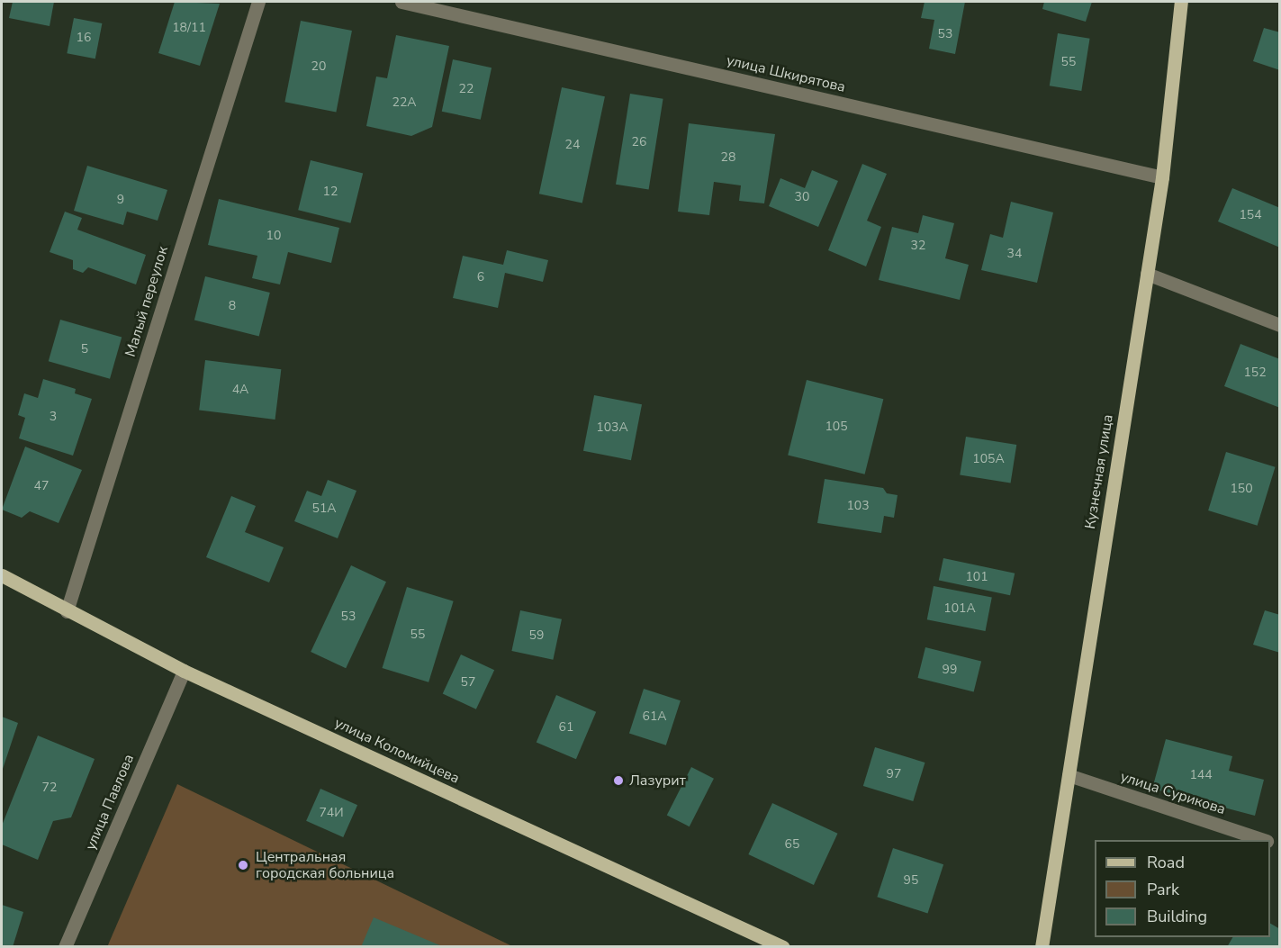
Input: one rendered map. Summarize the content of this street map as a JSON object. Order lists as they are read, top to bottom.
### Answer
{
  "streets": {
    "main road": ["Кузнечная улица", "улица Коломийцева"],
    "street": [
      "улица Шкирятова",
      "Малый переулок",
      "улица Сурикова",
      "улица Павлова"
    ]
  },
  "crossings": [
    ["улица Шкирятова", "Кузнечная улица"],
    ["Малый переулок", "улица Коломийцева"],
    ["Кузнечная улица", "улица Сурикова"],
    ["улица Коломийцева", "улица Павлова"]
  ],
  "places": ["Лазурит", "Центральная городская больница"],
  "house_numbers": [
    "18/11",
    "53",
    "16",
    "55",
    "20",
    "22",
    "22А",
    "26",
    "24",
    "28",
    "12",
    "30",
    "9",
    "154",
    "10",
    "32",
    "34",
    "6",
    "8",
    "5",
    "152",
    "4А",
    "3",
    "105",
    "103А",
    "105А",
    "47",
    "150",
    "103",
    "51А",
    "101",
    "101А",
    "53",
    "55",
    "59",
    "99",
    "57",
    "61А",
    "61",
    "97",
    "144",
    "72",
    "74И",
    "65",
    "95"
  ],
  "legend": ["Road", "Park", "Building"]
}
